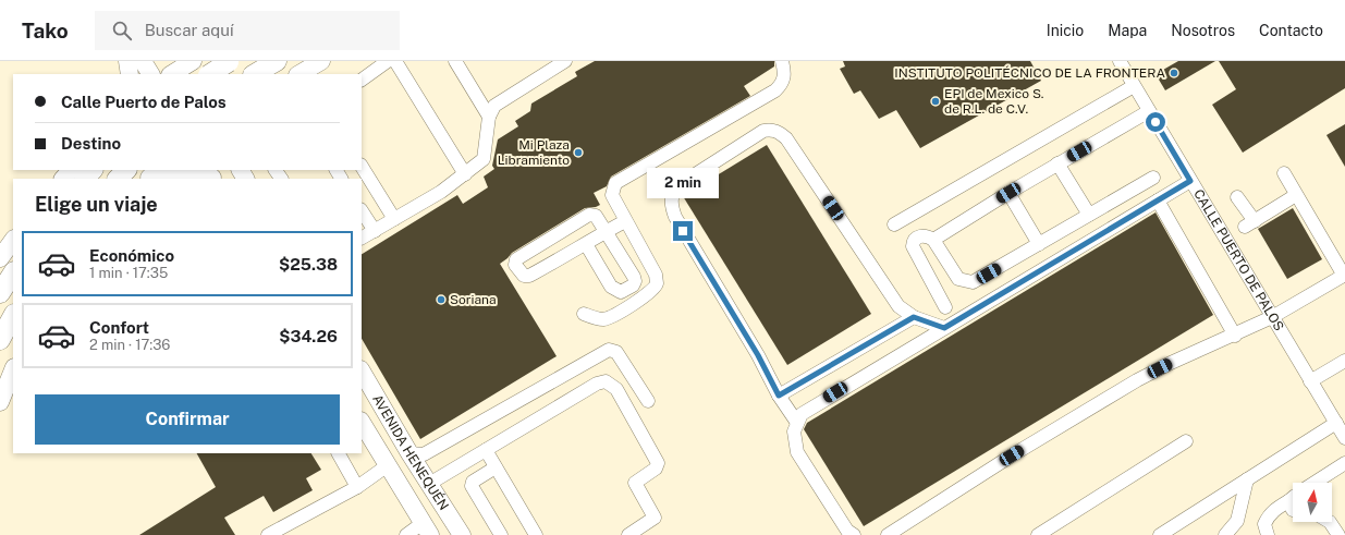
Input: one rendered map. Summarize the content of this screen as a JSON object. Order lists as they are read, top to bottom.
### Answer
{
  "streets": {
    "main road": ["AVENIDA HENEQUÉN"],
    "street": ["CALLE PUERTO DE PALOS"]
  },
  "places": [
    "INSTITUTO POLITÉCNICO DE LA FRONTERA",
    "EPI de Mexico S. de R.L. de C.V.",
    "Mi Plaza Libramiento",
    "Soriana"
  ],
  "north": "top",
  "page": {
    "header": "Tako",
    "search": "Buscar aquí",
    "nav": [
      "Inicio",
      "Mapa",
      "Nosotros",
      "Contacto"
    ],
    "banner": ["Calle Puerto de Palos", "Destino"],
    "bubble": "2 min",
    "heading": "Elige un viaje",
    "list": [
      {
        "name": "Económico",
        "note": "1 min · 17:35",
        "value": "$25.38"
      },
      {
        "name": "Confort",
        "note": "2 min · 17:36",
        "value": "$34.26"
      }
    ],
    "buttons": "Confirmar"
  }
}
